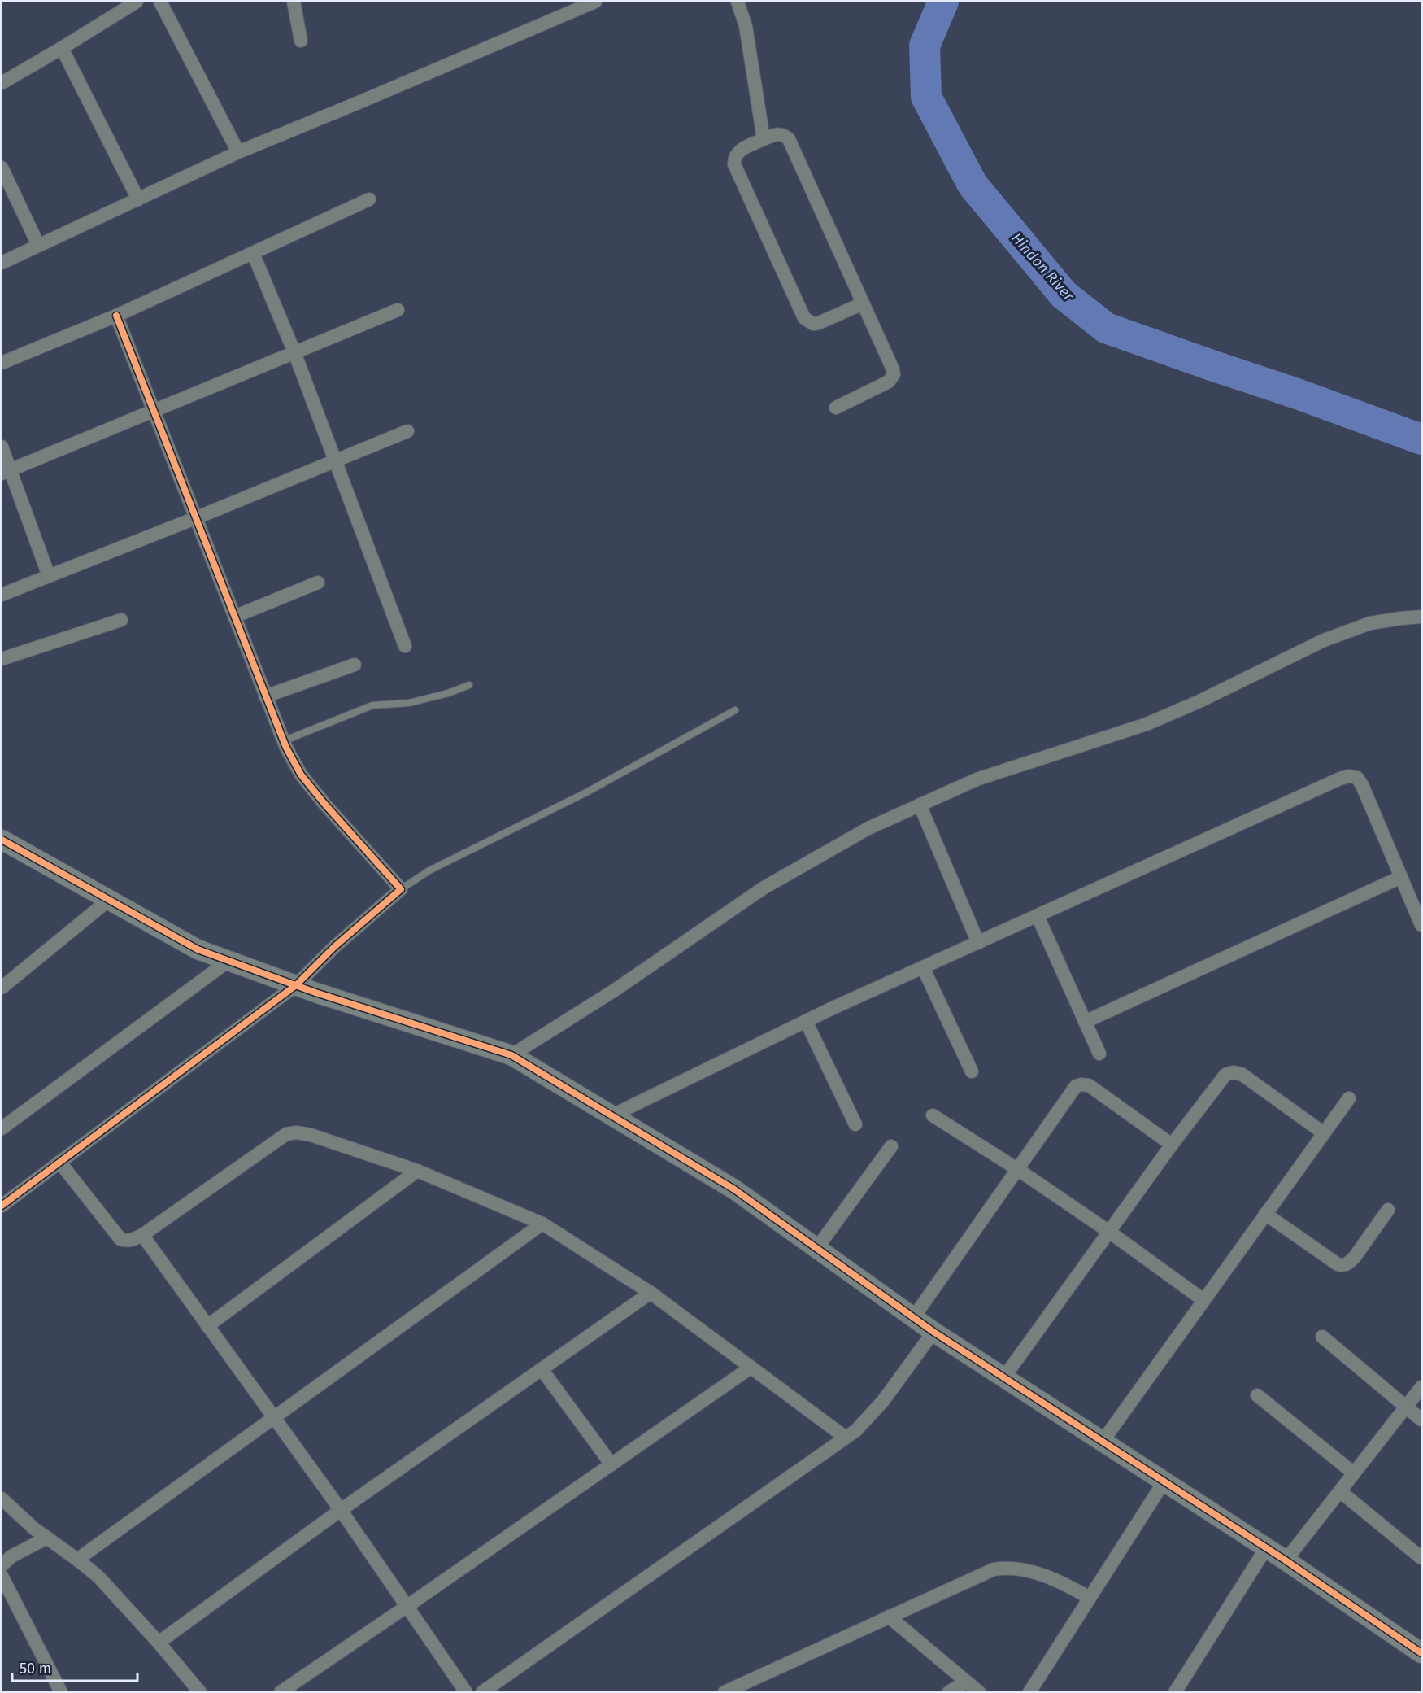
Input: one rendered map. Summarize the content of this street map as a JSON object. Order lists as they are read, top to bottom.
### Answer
{
  "water": ["Hindon River"],
  "scale_bar": "50 m"
}
